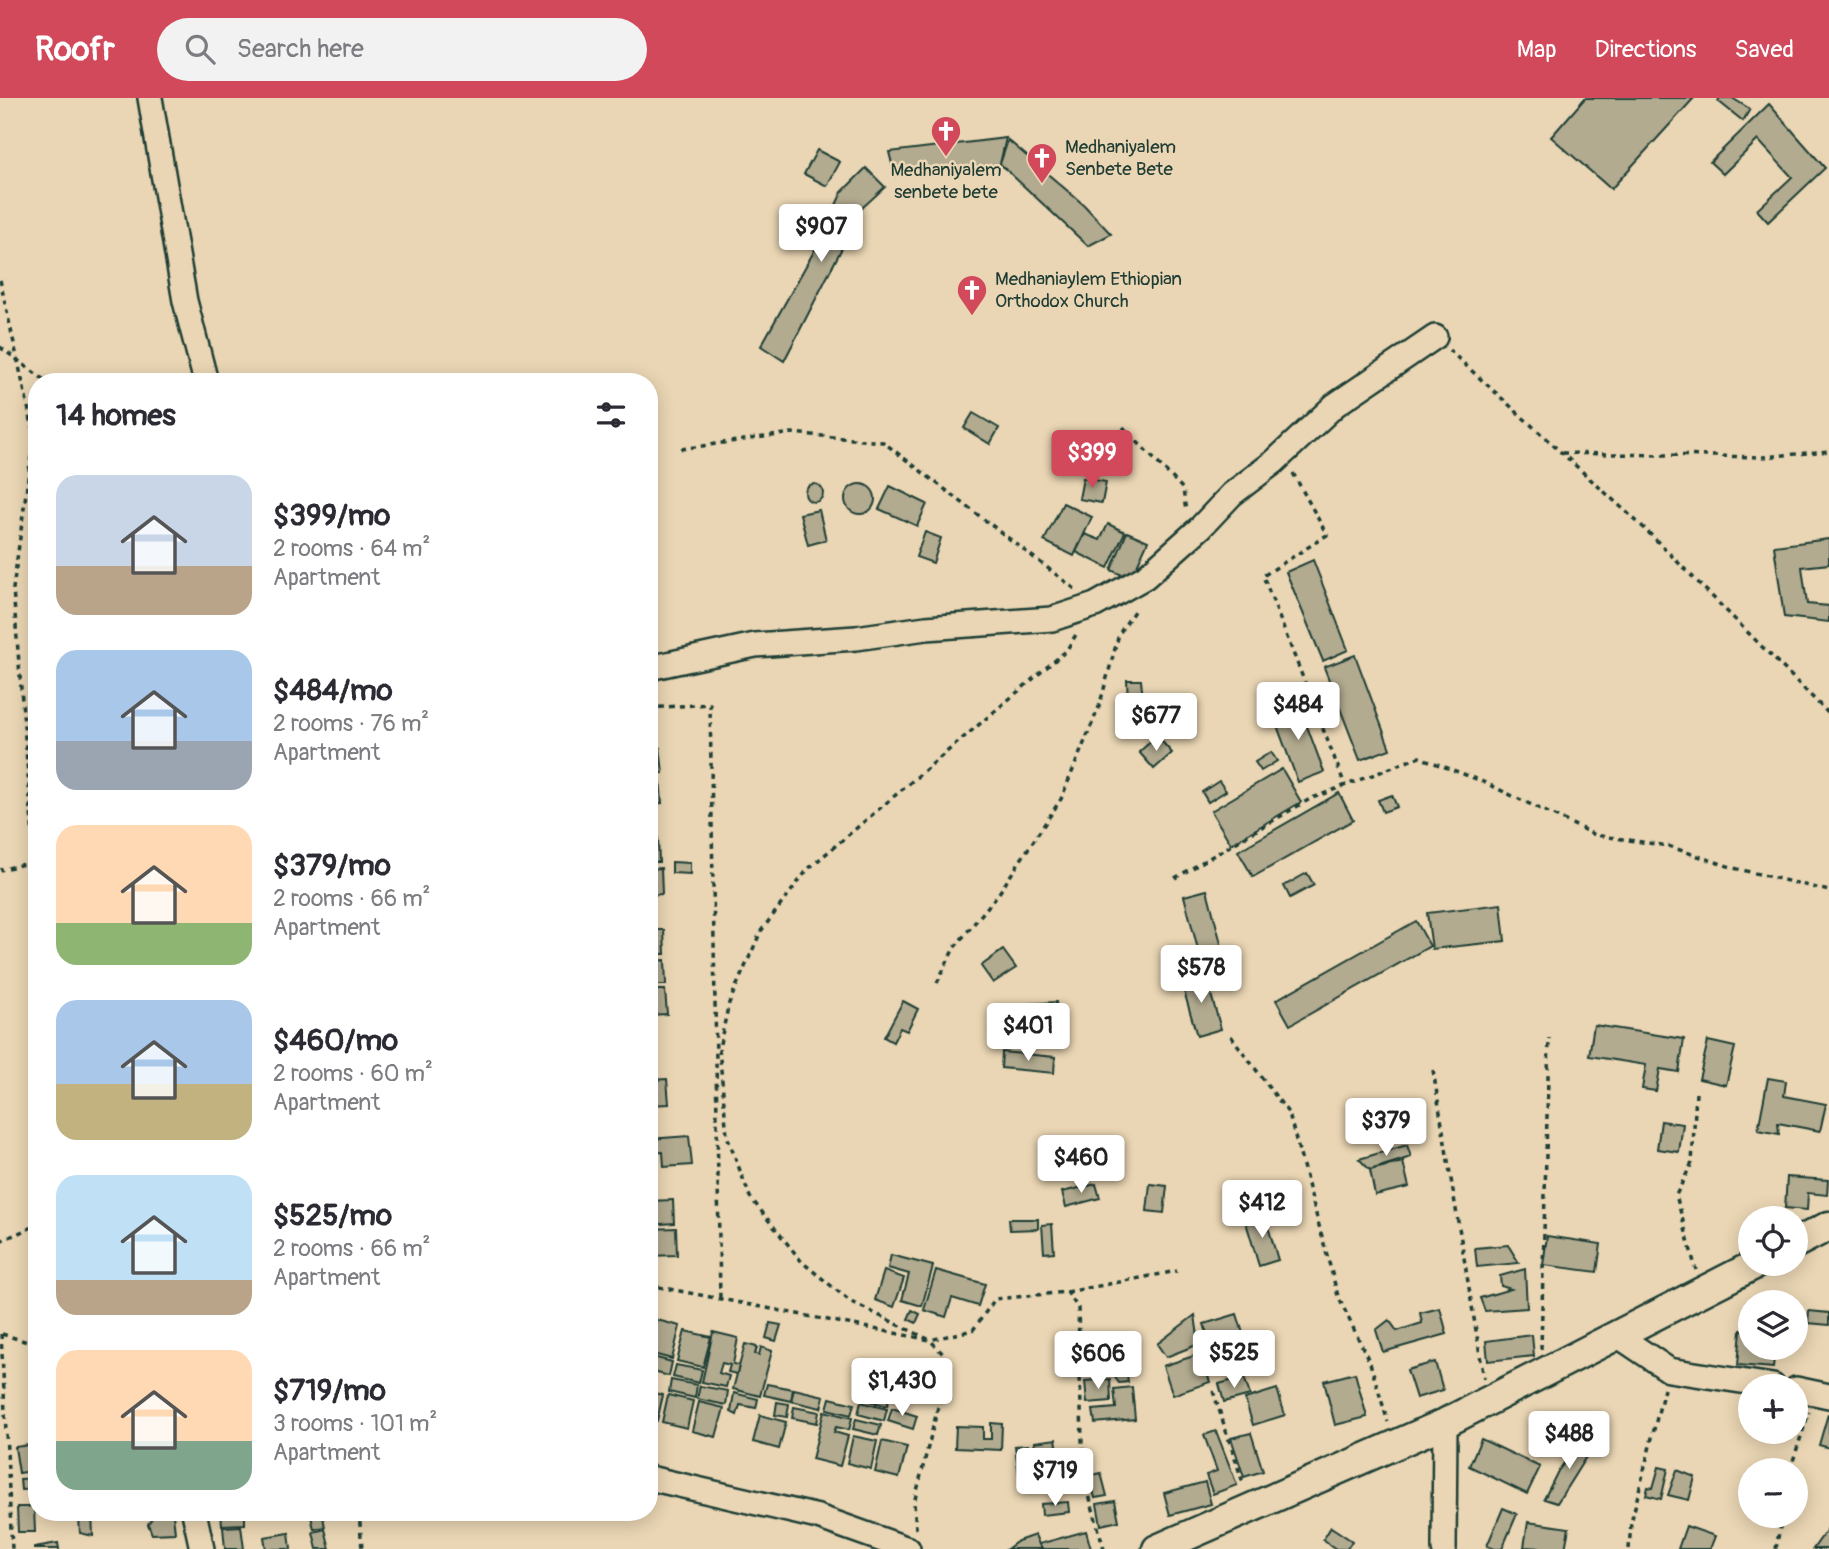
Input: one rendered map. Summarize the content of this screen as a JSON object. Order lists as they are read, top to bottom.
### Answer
{
  "places": {
    "church": ["Medhaniyalem senbete bete", "Medhaniyalem Senbete Bete", "Medhaniaylem Ethiopian Orthodox Church"]
  },
  "page": {
    "header": "Roofr",
    "search": "Search here",
    "nav": ["Map", "Directions", "Saved"],
    "price": [
      "$907",
      "$399",
      "$484",
      "$677",
      "$578",
      "$401",
      "$379",
      "$460",
      "$412",
      "$525",
      "$606",
      "$1,430",
      "$488",
      "$719"
    ],
    "heading": "14 homes",
    "list": [
      {
        "name": "$399/mo",
        "note": "2 rooms · 64 m² · Apartment"
      },
      {
        "name": "$484/mo",
        "note": "2 rooms · 76 m² · Apartment"
      },
      {
        "name": "$379/mo",
        "note": "2 rooms · 66 m² · Apartment"
      },
      {
        "name": "$460/mo",
        "note": "2 rooms · 60 m² · Apartment"
      },
      {
        "name": "$525/mo",
        "note": "2 rooms · 66 m² · Apartment"
      },
      {
        "name": "$719/mo",
        "note": "3 rooms · 101 m² · Apartment"
      }
    ],
    "map_buttons": ["+", "−"]
  }
}
